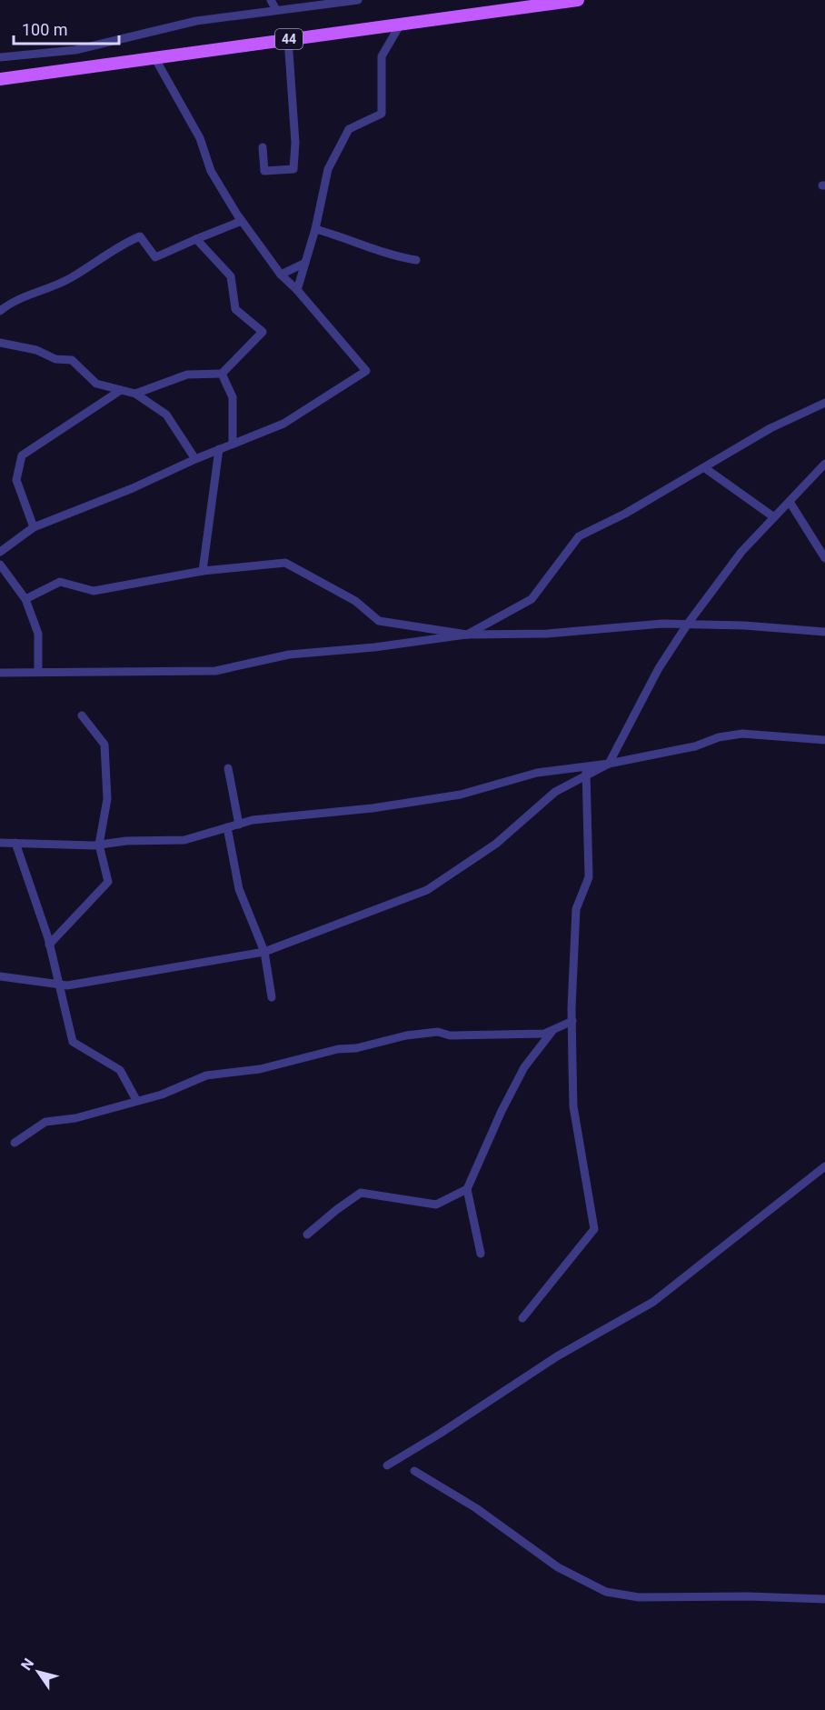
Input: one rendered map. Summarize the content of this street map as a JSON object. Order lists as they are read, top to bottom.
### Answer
{
  "streets": {
    "main road": ["44"]
  },
  "scale_bar": "100 m",
  "north": "top left"
}
